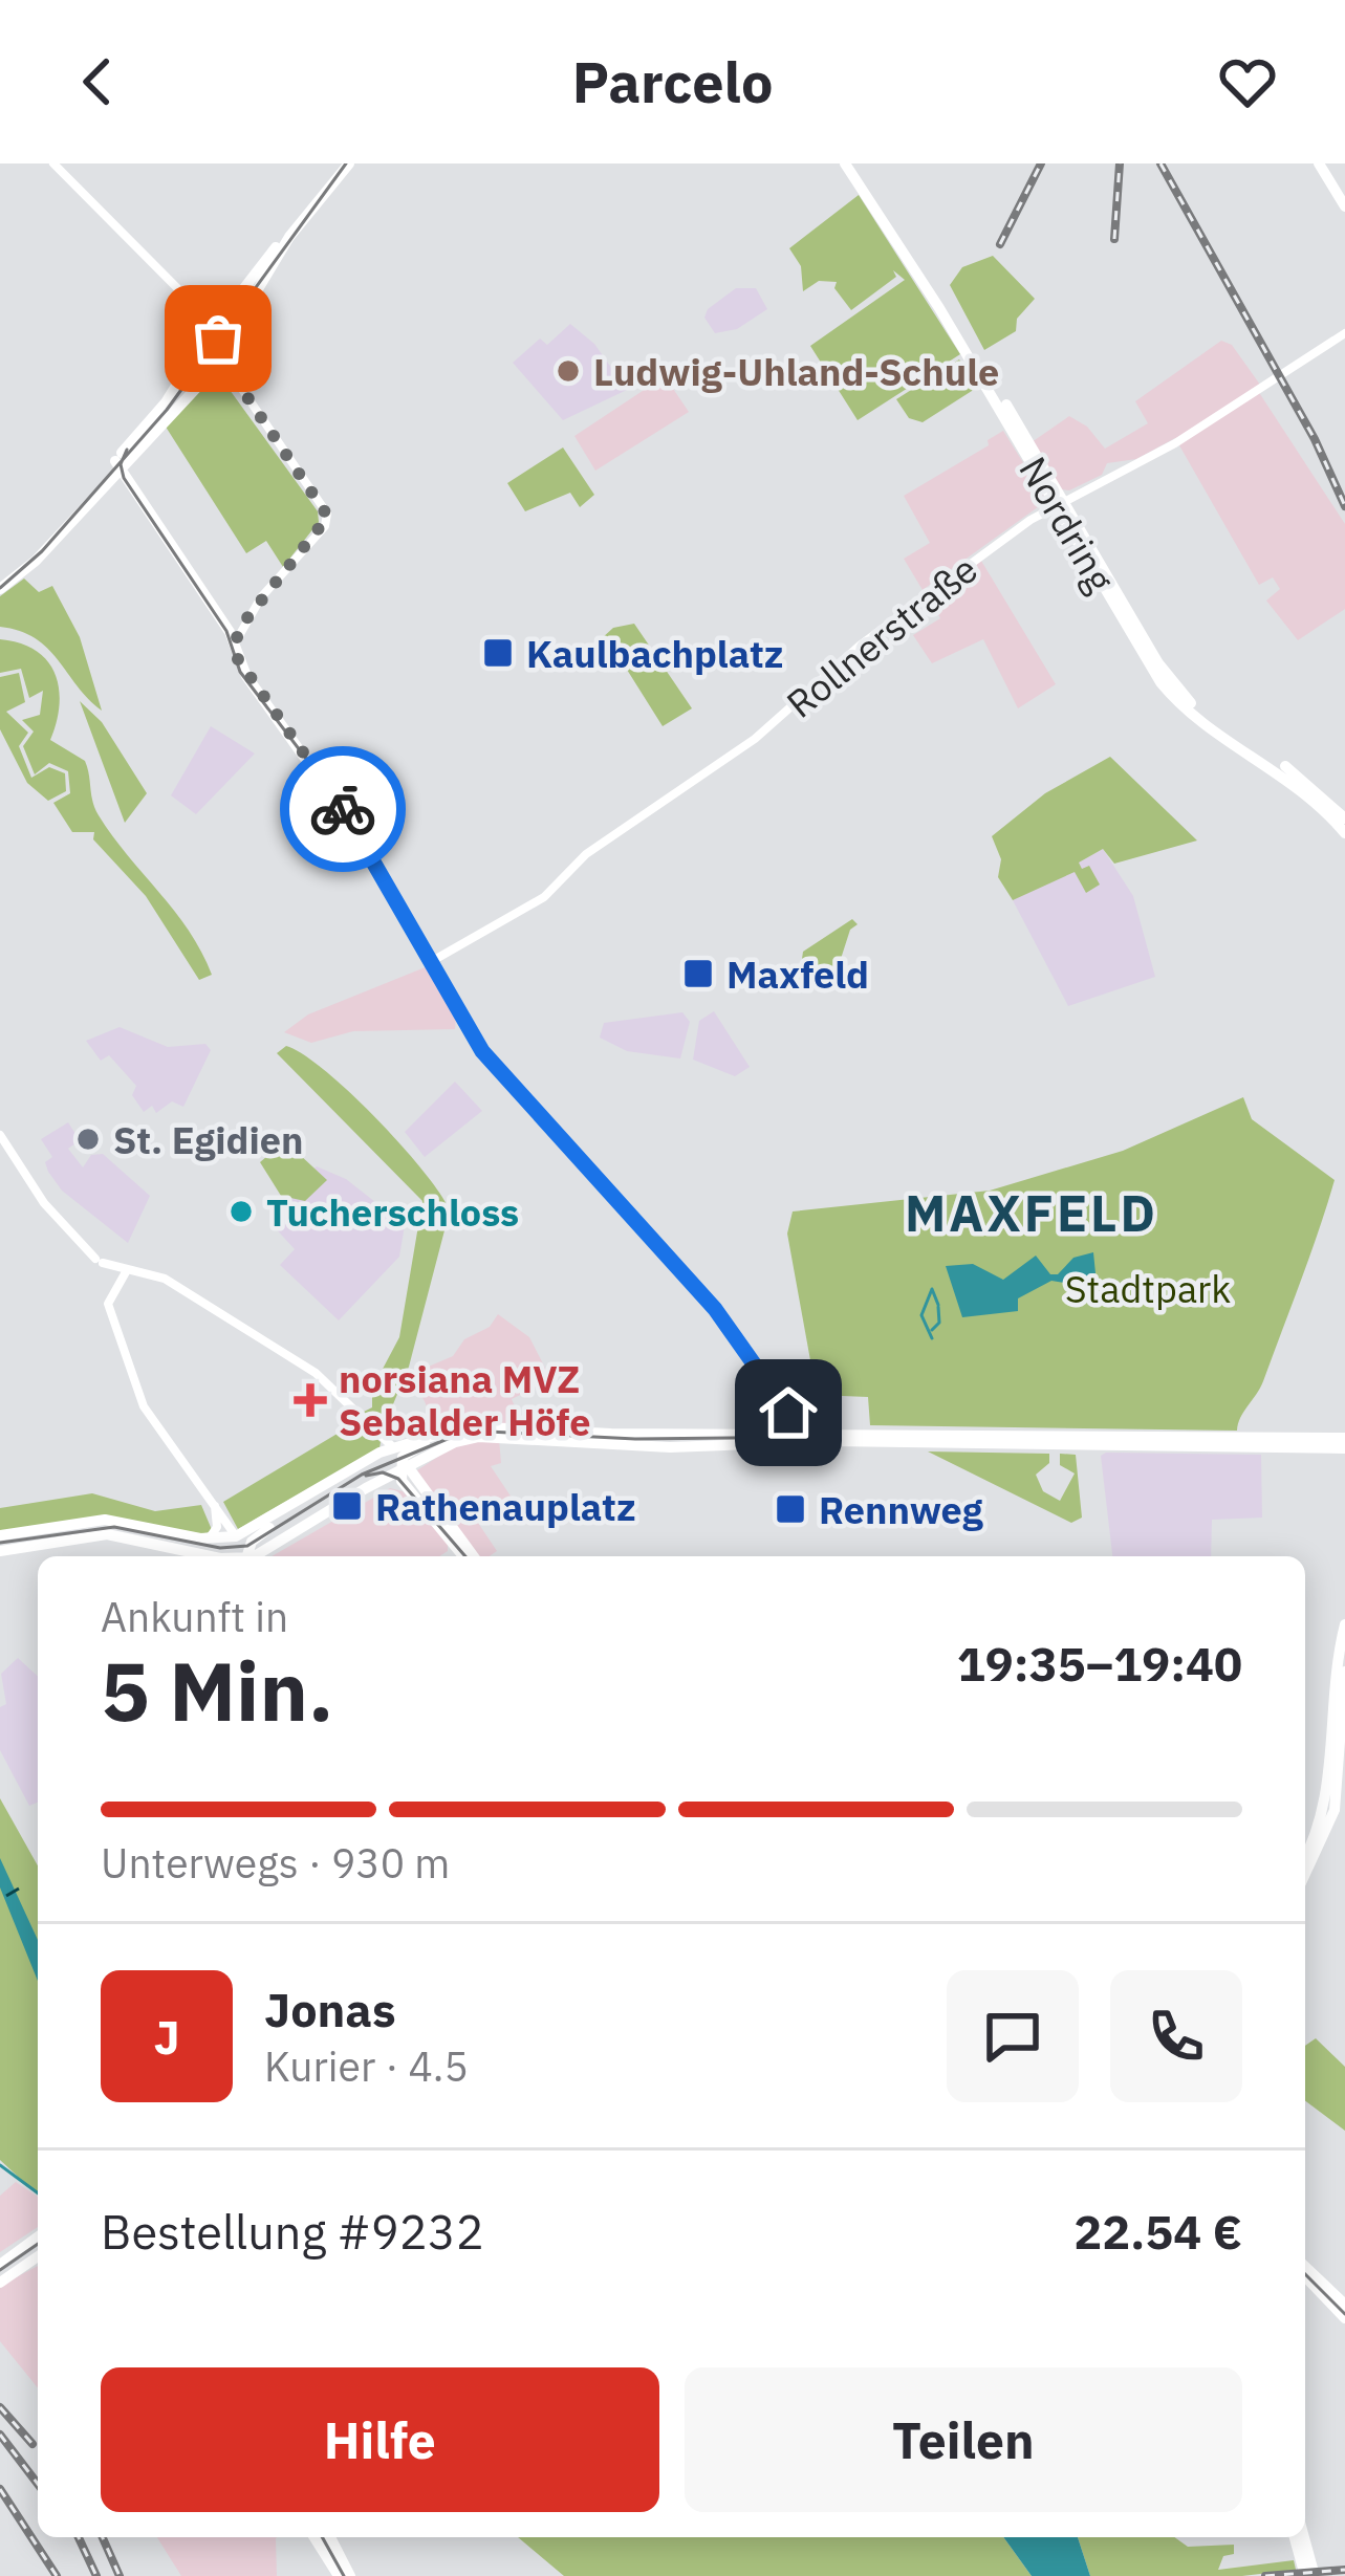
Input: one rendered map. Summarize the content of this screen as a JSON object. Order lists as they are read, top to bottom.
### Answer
{
  "streets": {
    "main road": ["Nordring"],
    "street": ["Rollnerstraße"]
  },
  "crossings": [
    ["Nordring", "Rollnerstraße"]
  ],
  "districts": ["MAXFELD"],
  "parks": ["Stadtpark"],
  "places": {
    "other": ["Ludwig-Uhland-Schule", "St. Egidien", "Tucherschloss"],
    "transit": [
      "Kaulbachplatz",
      "Maxfeld",
      "Rathenauplatz",
      "Rennweg"
    ],
    "health": ["norsiana MVZ Sebalder Höfe"]
  },
  "page": {
    "header": "Parcelo",
    "heading": ["5 Min.", "Ankunft in", "19:35–19:40"],
    "panel": [
      "Jonas",
      "Kurier · 4.5",
      "Bestellung #9232",
      "22.54 €"
    ],
    "bar": "Unterwegs · 930 m",
    "round": "J",
    "buttons": ["Hilfe", "Teilen"]
  }
}
